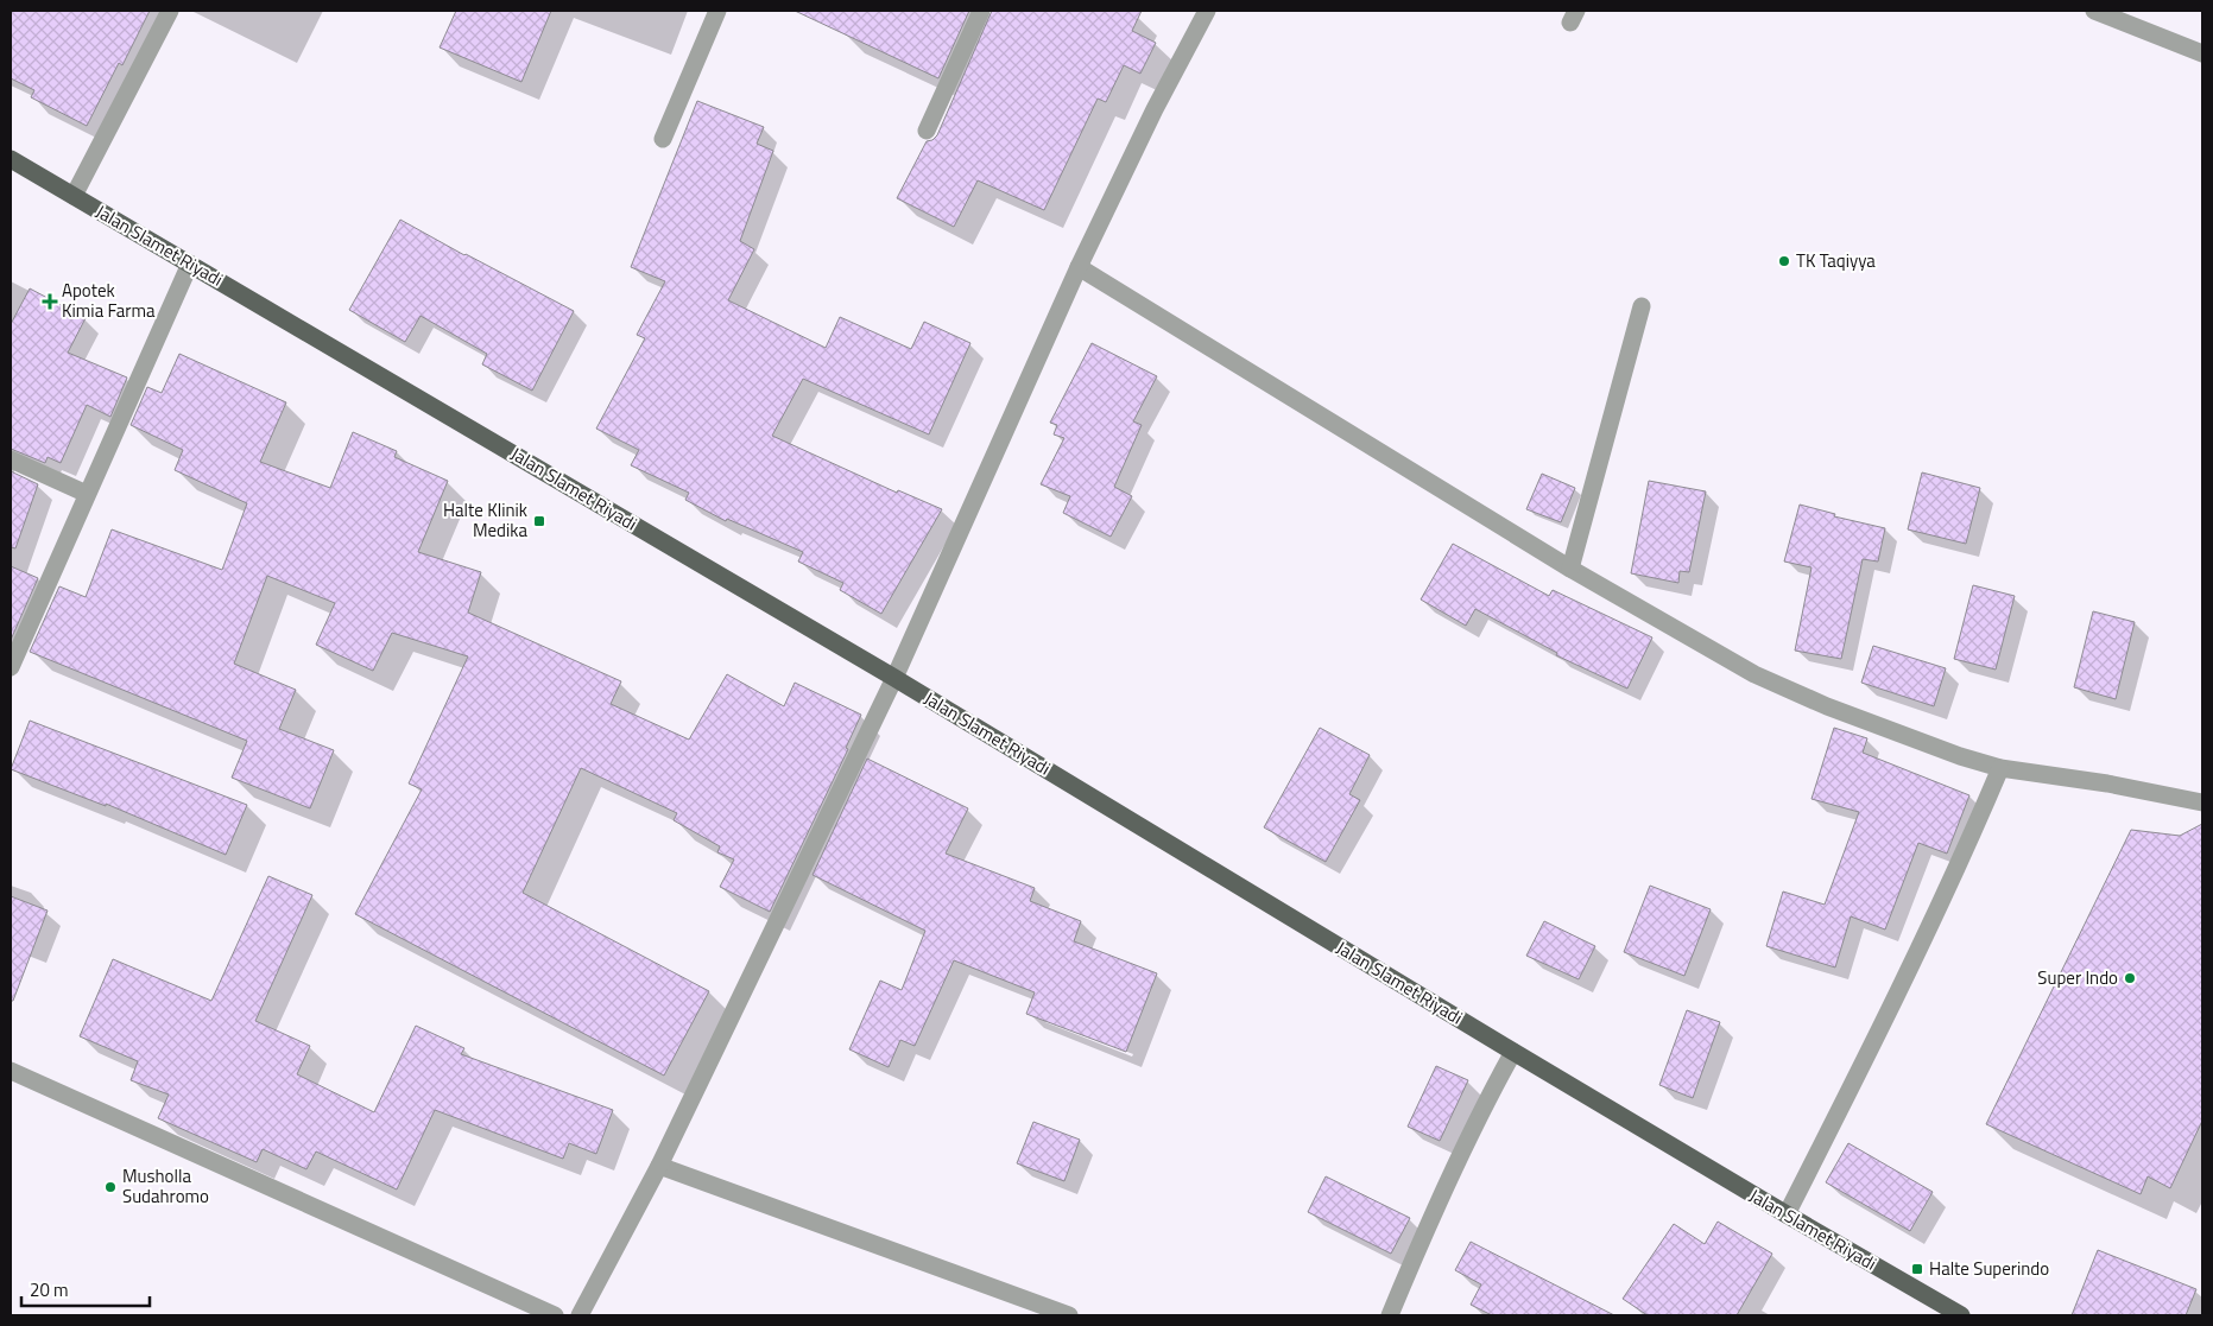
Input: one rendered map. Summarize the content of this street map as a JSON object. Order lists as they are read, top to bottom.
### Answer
{
  "streets": {
    "main road": ["Jalan Slamet Riyadi"]
  },
  "places": {
    "other": ["TK Taqiyya", "Super Indo", "Musholla Sudahromo"],
    "health": ["Apotek Kimia Farma"],
    "transit": ["Halte Klinik Medika", "Halte Superindo"]
  },
  "scale_bar": "20 m"
}
